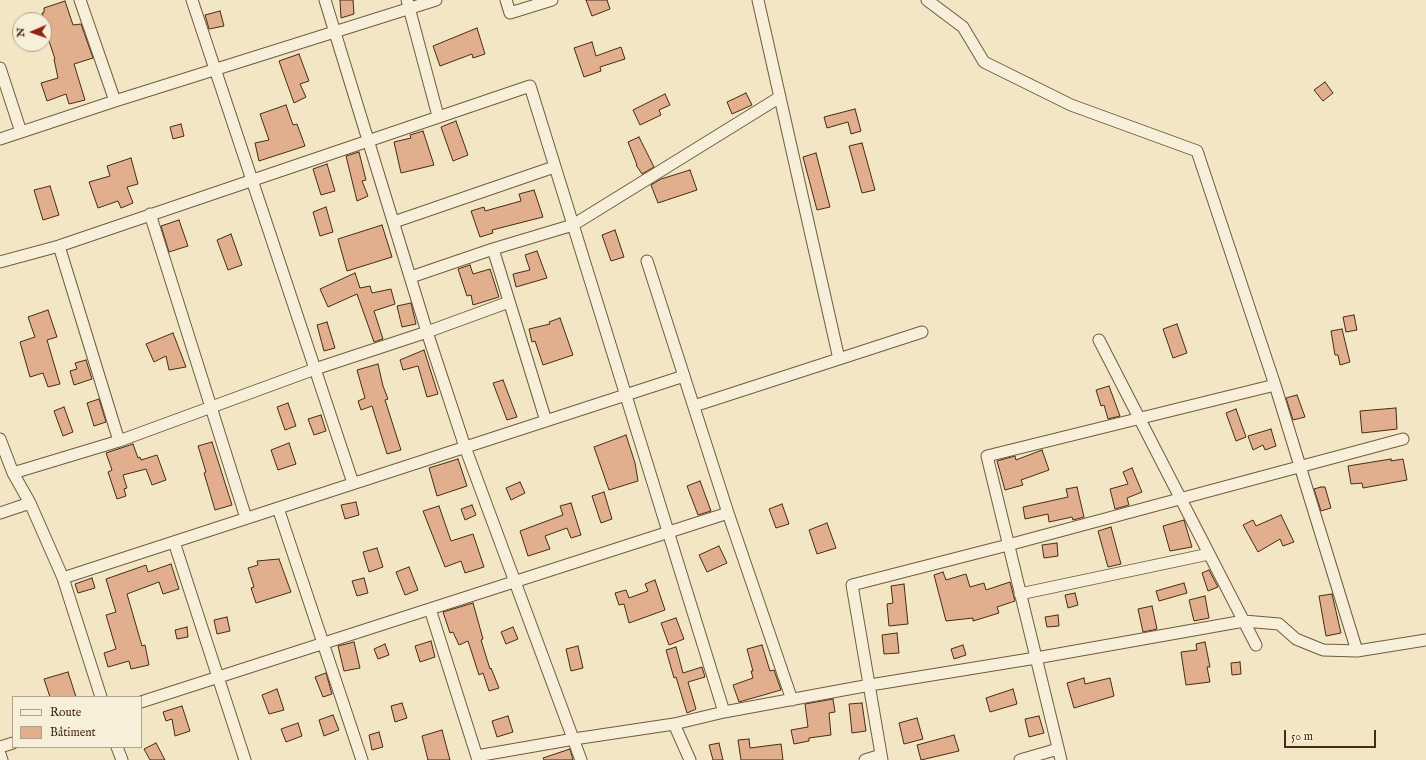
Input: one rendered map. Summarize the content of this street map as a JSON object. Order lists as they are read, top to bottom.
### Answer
{
  "legend": ["Route", "Bâtiment"],
  "scale_bar": "50 m",
  "north": "left"
}
